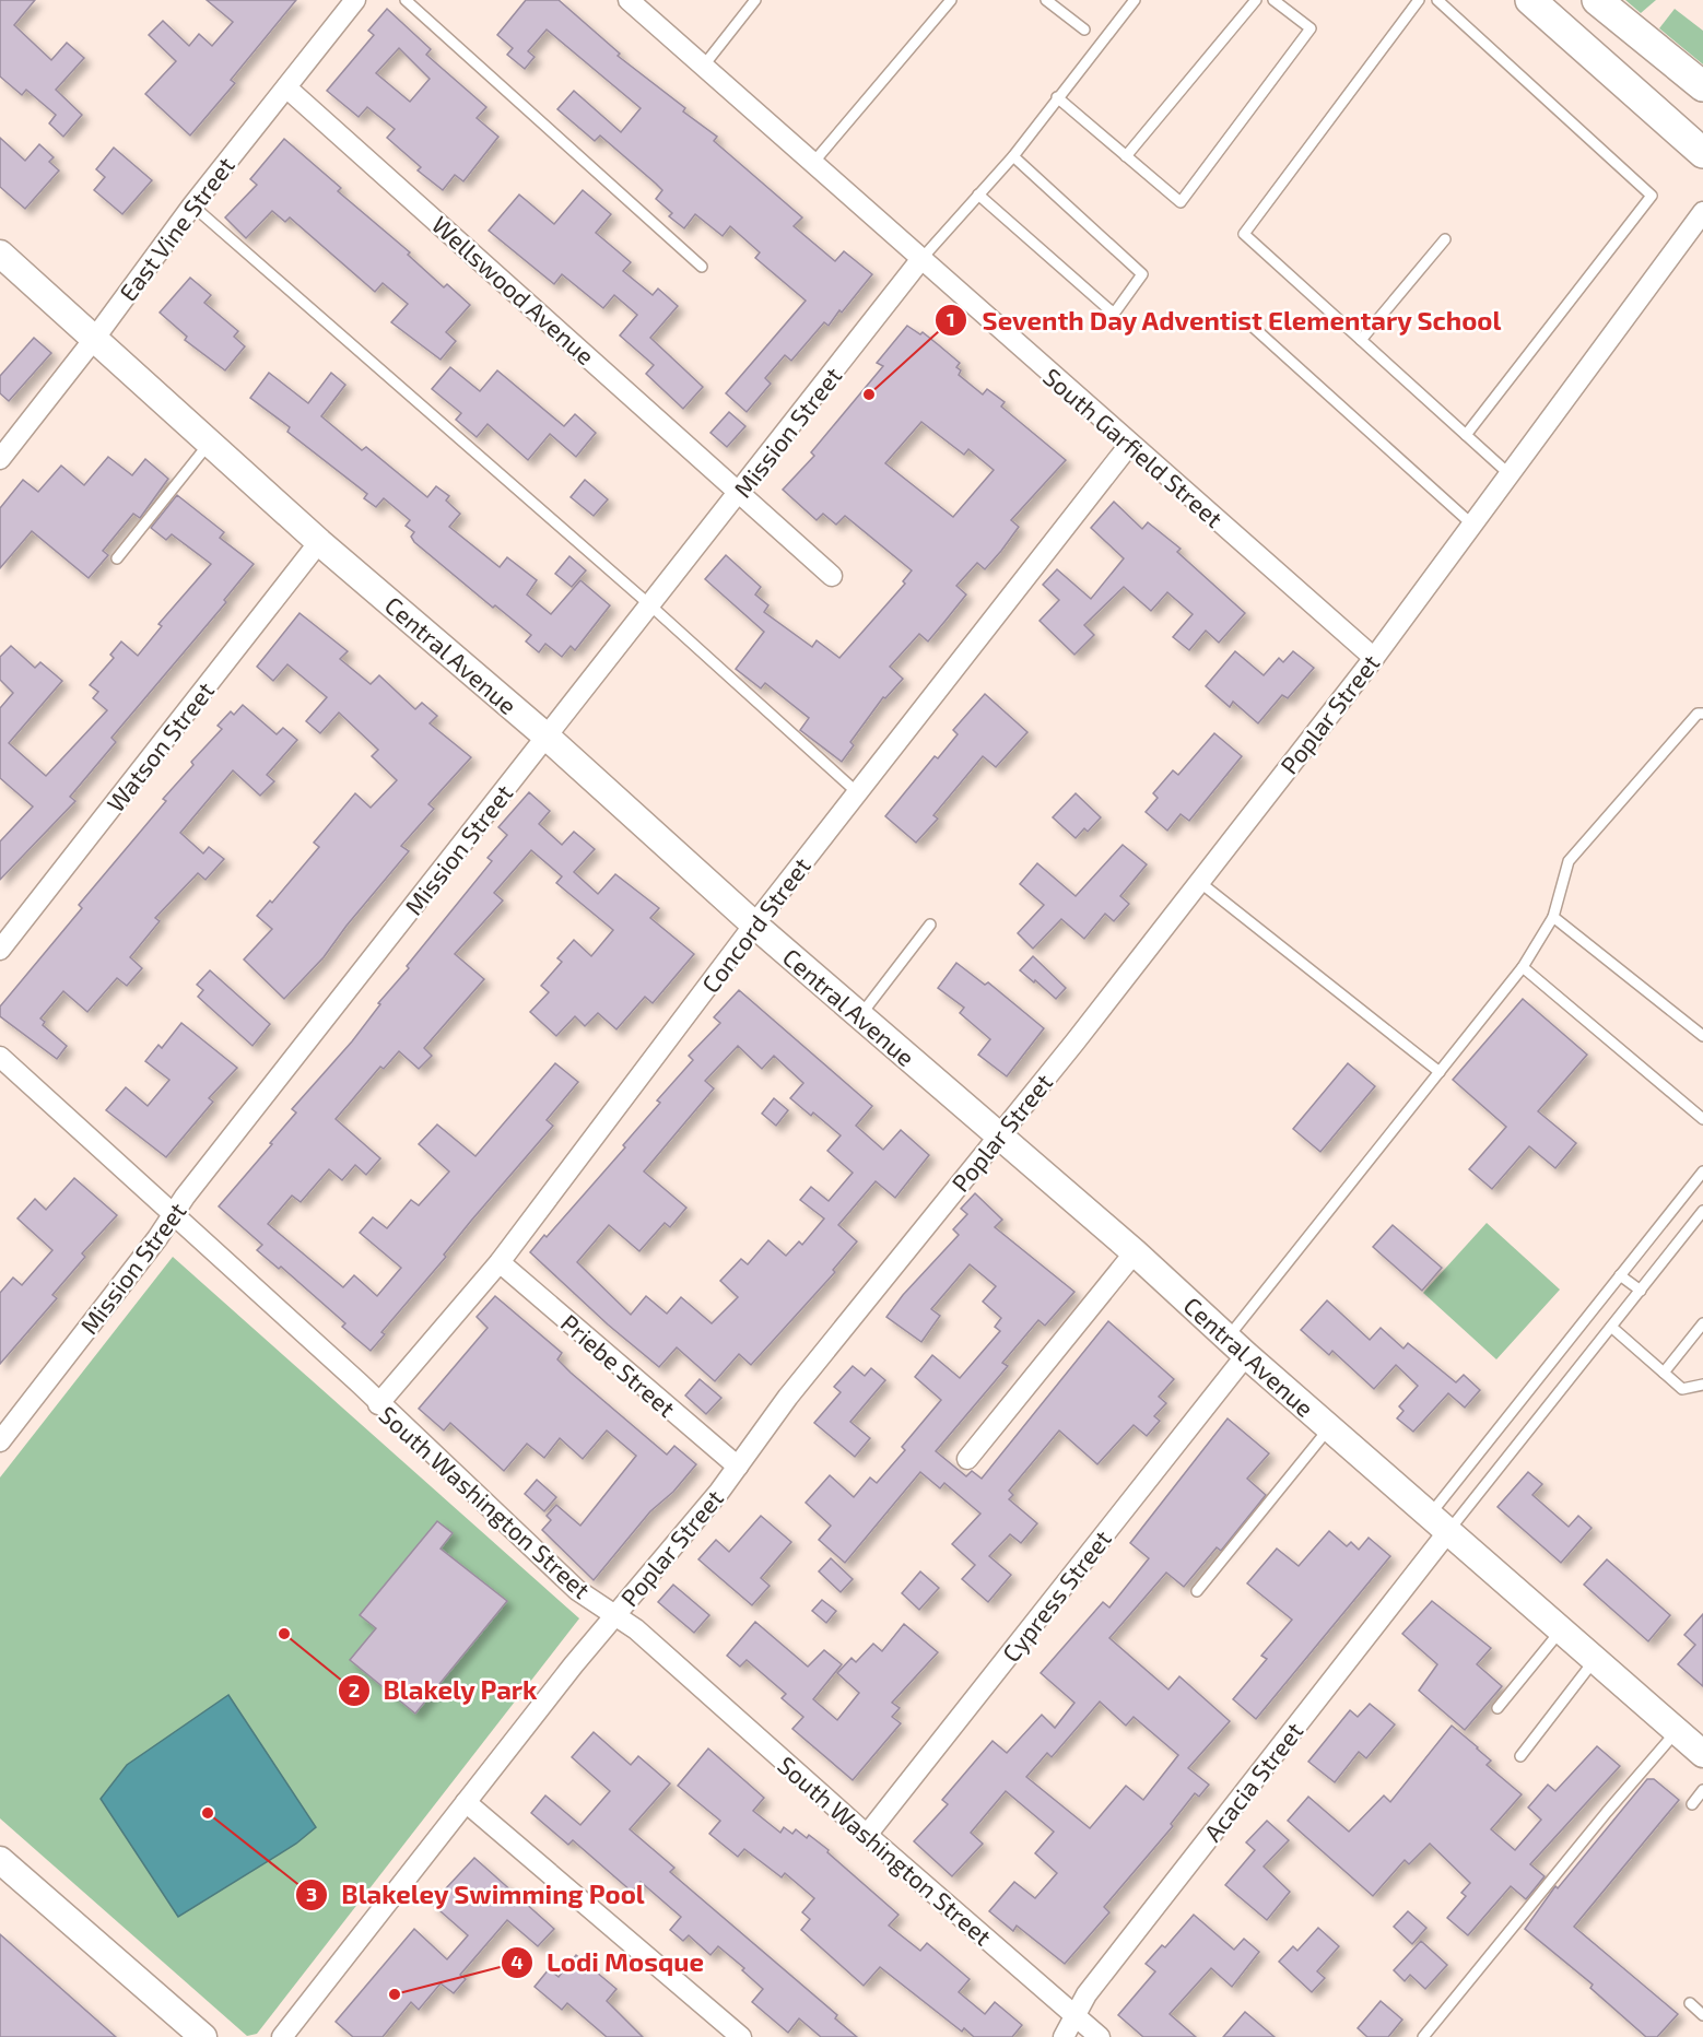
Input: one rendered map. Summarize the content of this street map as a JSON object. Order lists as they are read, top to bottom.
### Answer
{
  "streets": {
    "street": [
      "East Vine Street",
      "Wellswood Avenue",
      "Mission Street",
      "South Garfield Street",
      "Central Avenue",
      "Poplar Street",
      "Watson Street",
      "Concord Street",
      "Priebe Street",
      "South Washington Street",
      "Cypress Street",
      "Acacia Street"
    ]
  },
  "crossings": [
    ["East Vine Street", "Wellswood Avenue"],
    ["East Vine Street", "Central Avenue"],
    ["Wellswood Avenue", "Mission Street"],
    ["Mission Street", "South Garfield Street"],
    ["Mission Street", "Central Avenue"],
    ["Mission Street", "South Washington Street"],
    ["South Garfield Street", "Poplar Street"],
    ["South Garfield Street", "Concord Street"],
    ["Central Avenue", "Poplar Street"],
    ["Central Avenue", "Watson Street"],
    ["Central Avenue", "Concord Street"],
    ["Central Avenue", "Cypress Street"],
    ["Central Avenue", "Acacia Street"],
    ["Poplar Street", "Priebe Street"],
    ["Poplar Street", "South Washington Street"],
    ["Concord Street", "Priebe Street"],
    ["Concord Street", "South Washington Street"],
    ["South Washington Street", "Cypress Street"],
    ["South Washington Street", "Acacia Street"]
  ],
  "places": [
    "Seventh Day Adventist Elementary School",
    "Blakely Park",
    "Blakeley Swimming Pool",
    "Lodi Mosque"
  ]
}
